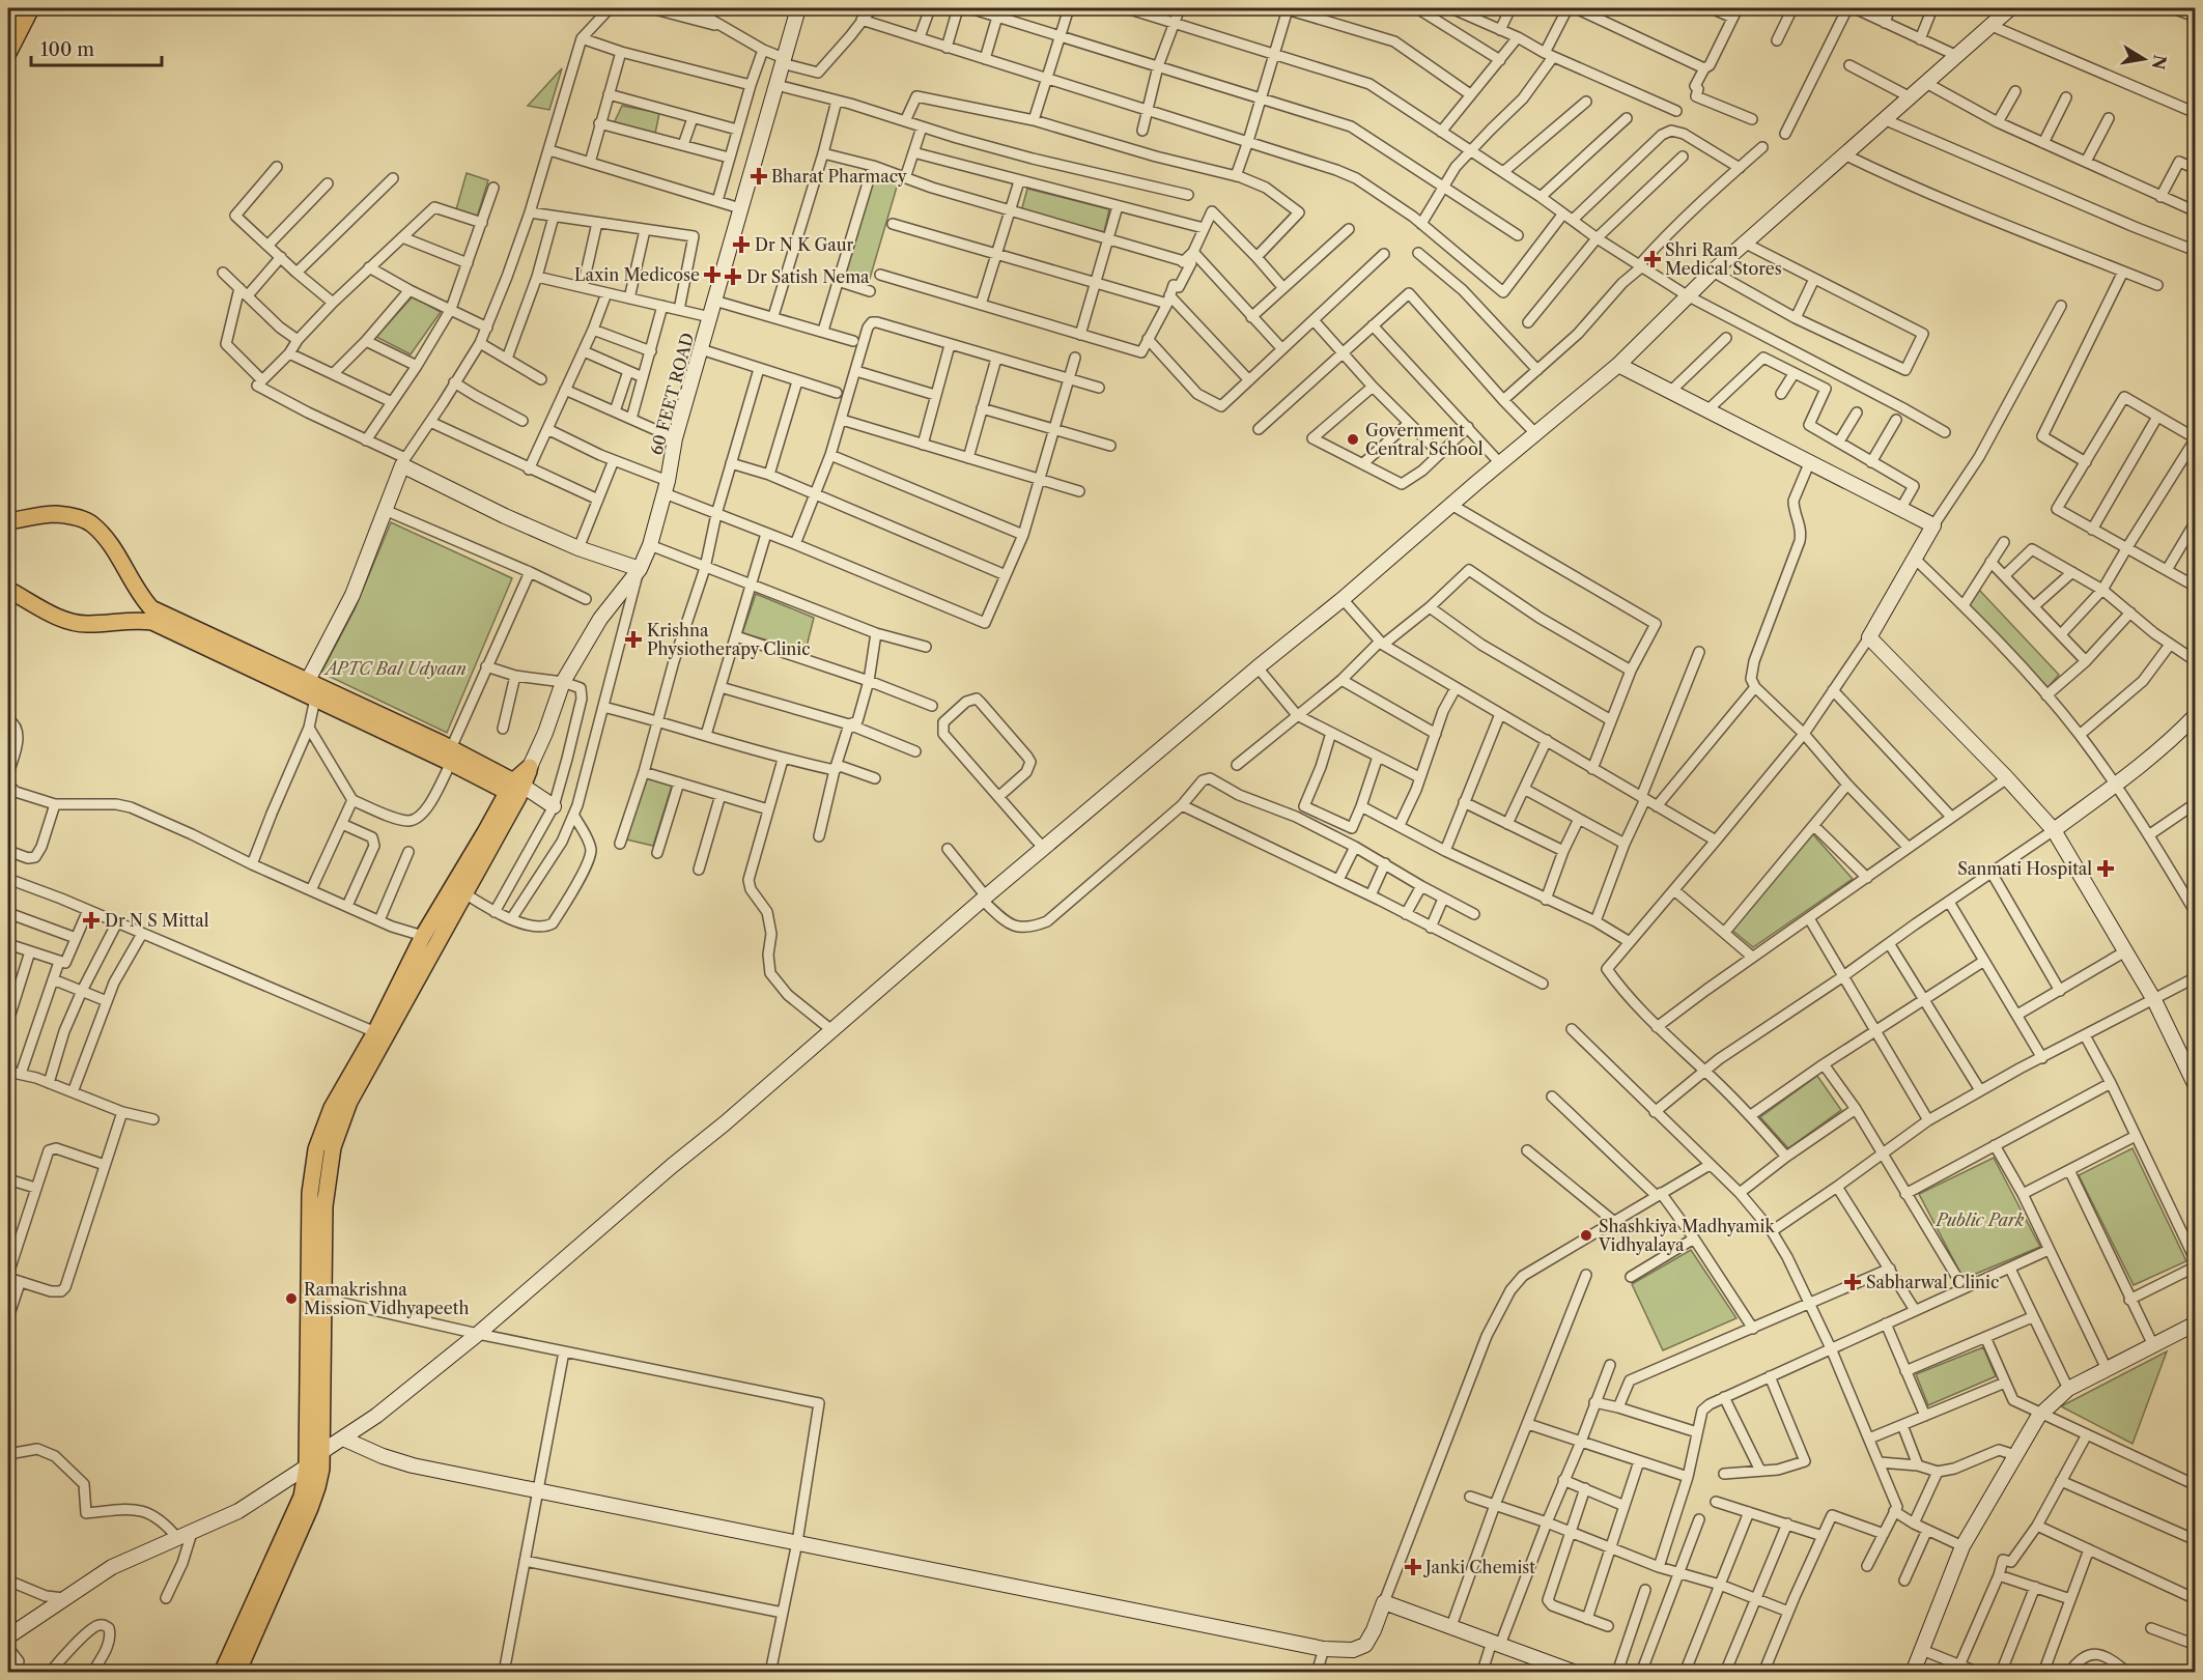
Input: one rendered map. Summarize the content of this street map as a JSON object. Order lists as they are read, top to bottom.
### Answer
{
  "streets": {
    "street": ["60 FEET ROAD"]
  },
  "parks": ["APTC Bal Udyaan", "Public Park"],
  "places": {
    "health": [
      "Bharat Pharmacy",
      "Dr N K Gaur",
      "Shri Ram Medical Stores",
      "Laxin Medicose",
      "Dr Satish Nema",
      "Krishna Physiotherapy Clinic",
      "Sanmati Hospital",
      "Dr N S Mittal",
      "Sabharwal Clinic",
      "Janki Chemist"
    ],
    "other": ["Government Central School", "Shashkiya Madhyamik Vidhyalaya", "Ramakrishna Mission Vidhyapeeth"]
  },
  "scale_bar": "100 m",
  "north": "right"
}
